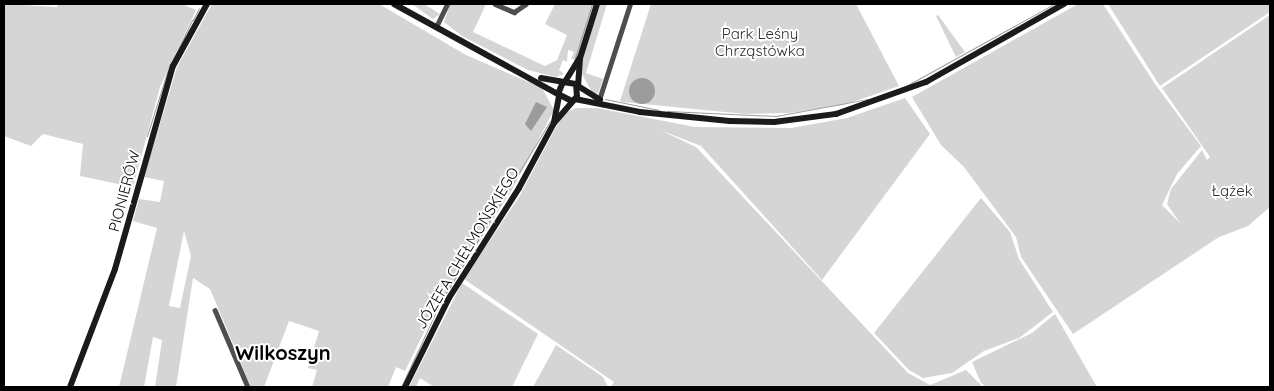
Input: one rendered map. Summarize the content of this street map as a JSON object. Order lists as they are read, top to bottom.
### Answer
{
  "streets": {
    "street": ["PIONIERÓW", "JÓZEFA CHEŁMOŃSKIEGO"]
  },
  "districts": ["Wilkoszyn"],
  "parks": ["Park Leśny Chrząstówka", "Łążek"]
}
